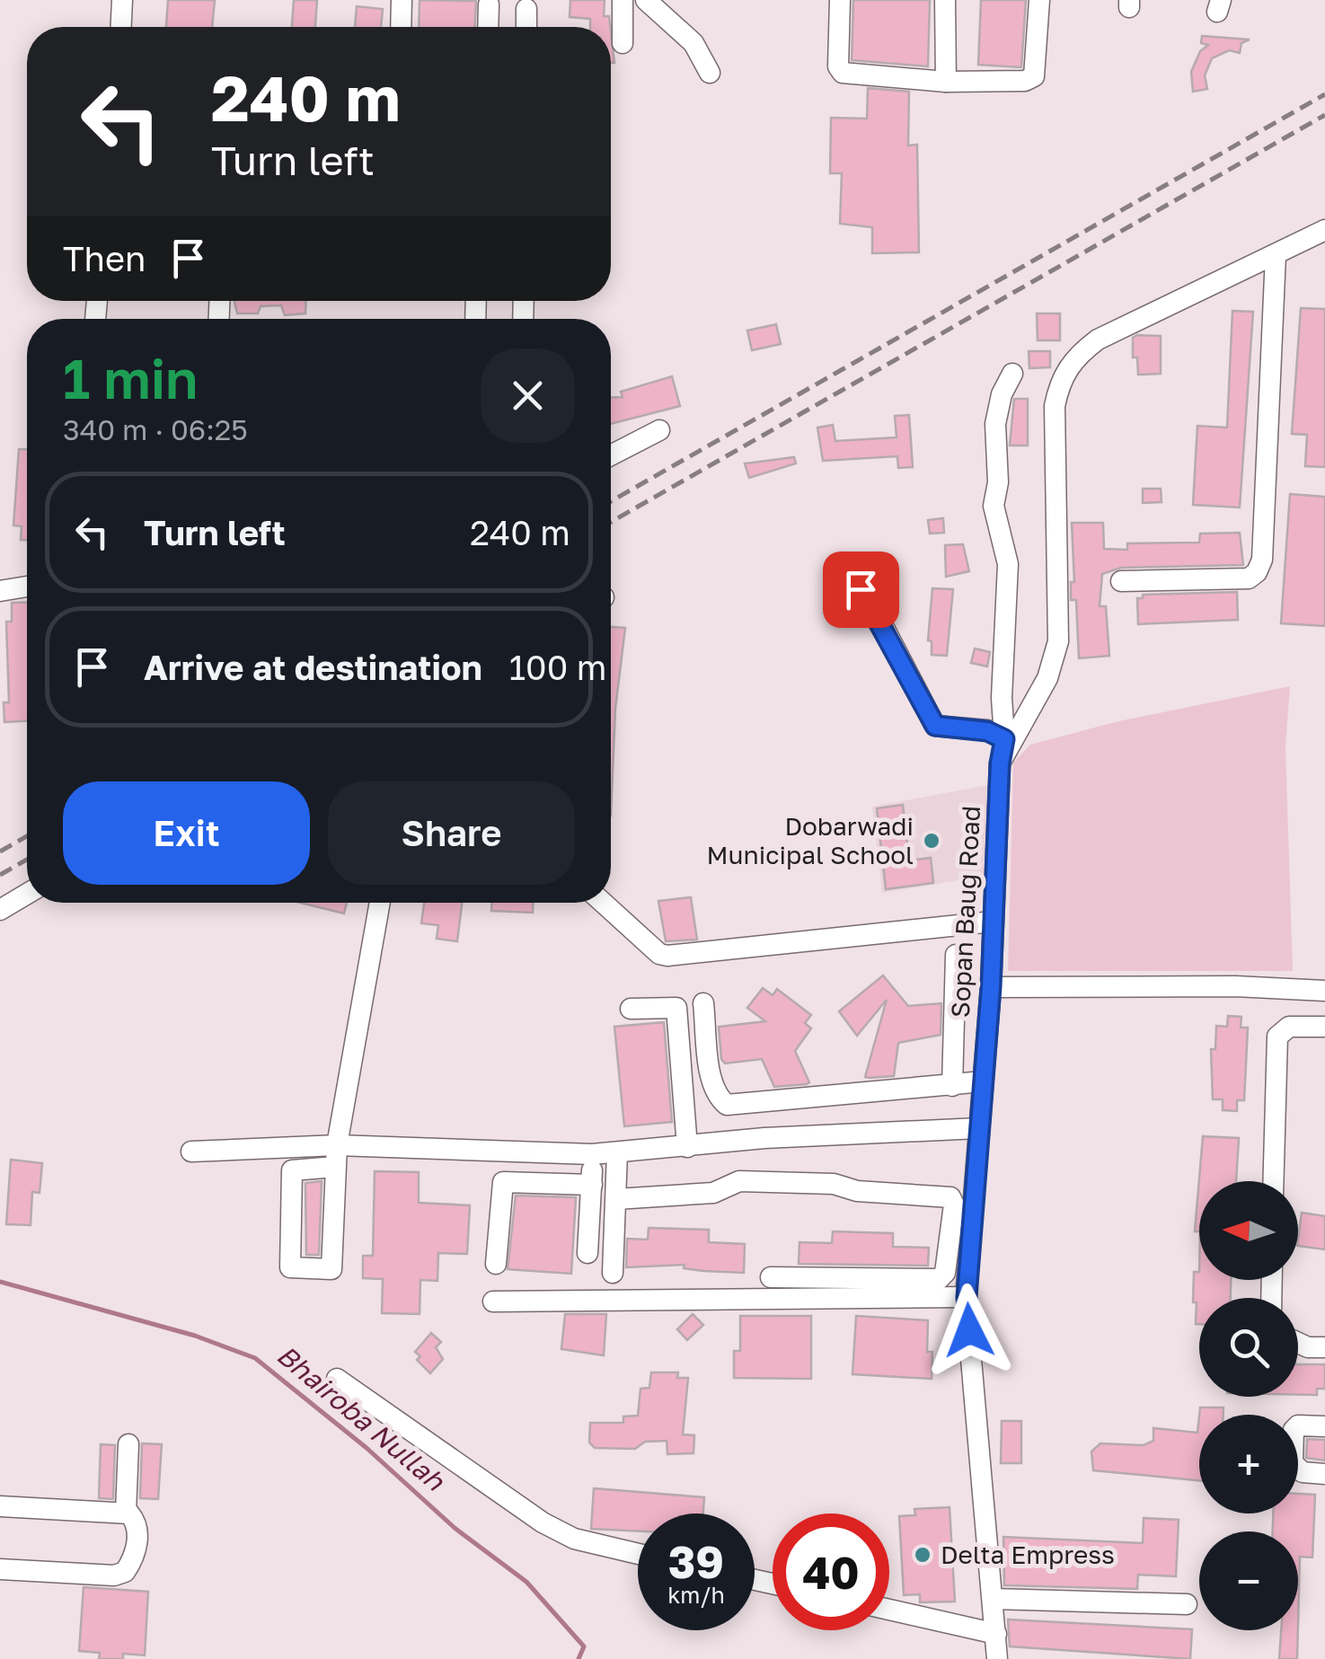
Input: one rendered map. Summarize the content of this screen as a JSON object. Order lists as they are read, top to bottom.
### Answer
{
  "streets": {
    "street": ["Sopan Baug Road"]
  },
  "water": ["Bhairoba Nullah"],
  "places": ["Dobarwadi Municipal School", "Delta Empress"],
  "north": "left",
  "page": {
    "turn": ["240 m", "Turn left"],
    "then": "Then",
    "heading": ["1 min", "340 m · 06:25"],
    "list": [
      {
        "name": "Turn left",
        "value": "240 m"
      },
      {
        "name": "Arrive at destination",
        "value": "100 m"
      }
    ],
    "buttons": ["Exit", "Share"],
    "map_buttons": ["+", "−"],
    "speed": "39 km/h",
    "limit": "40"
  }
}
